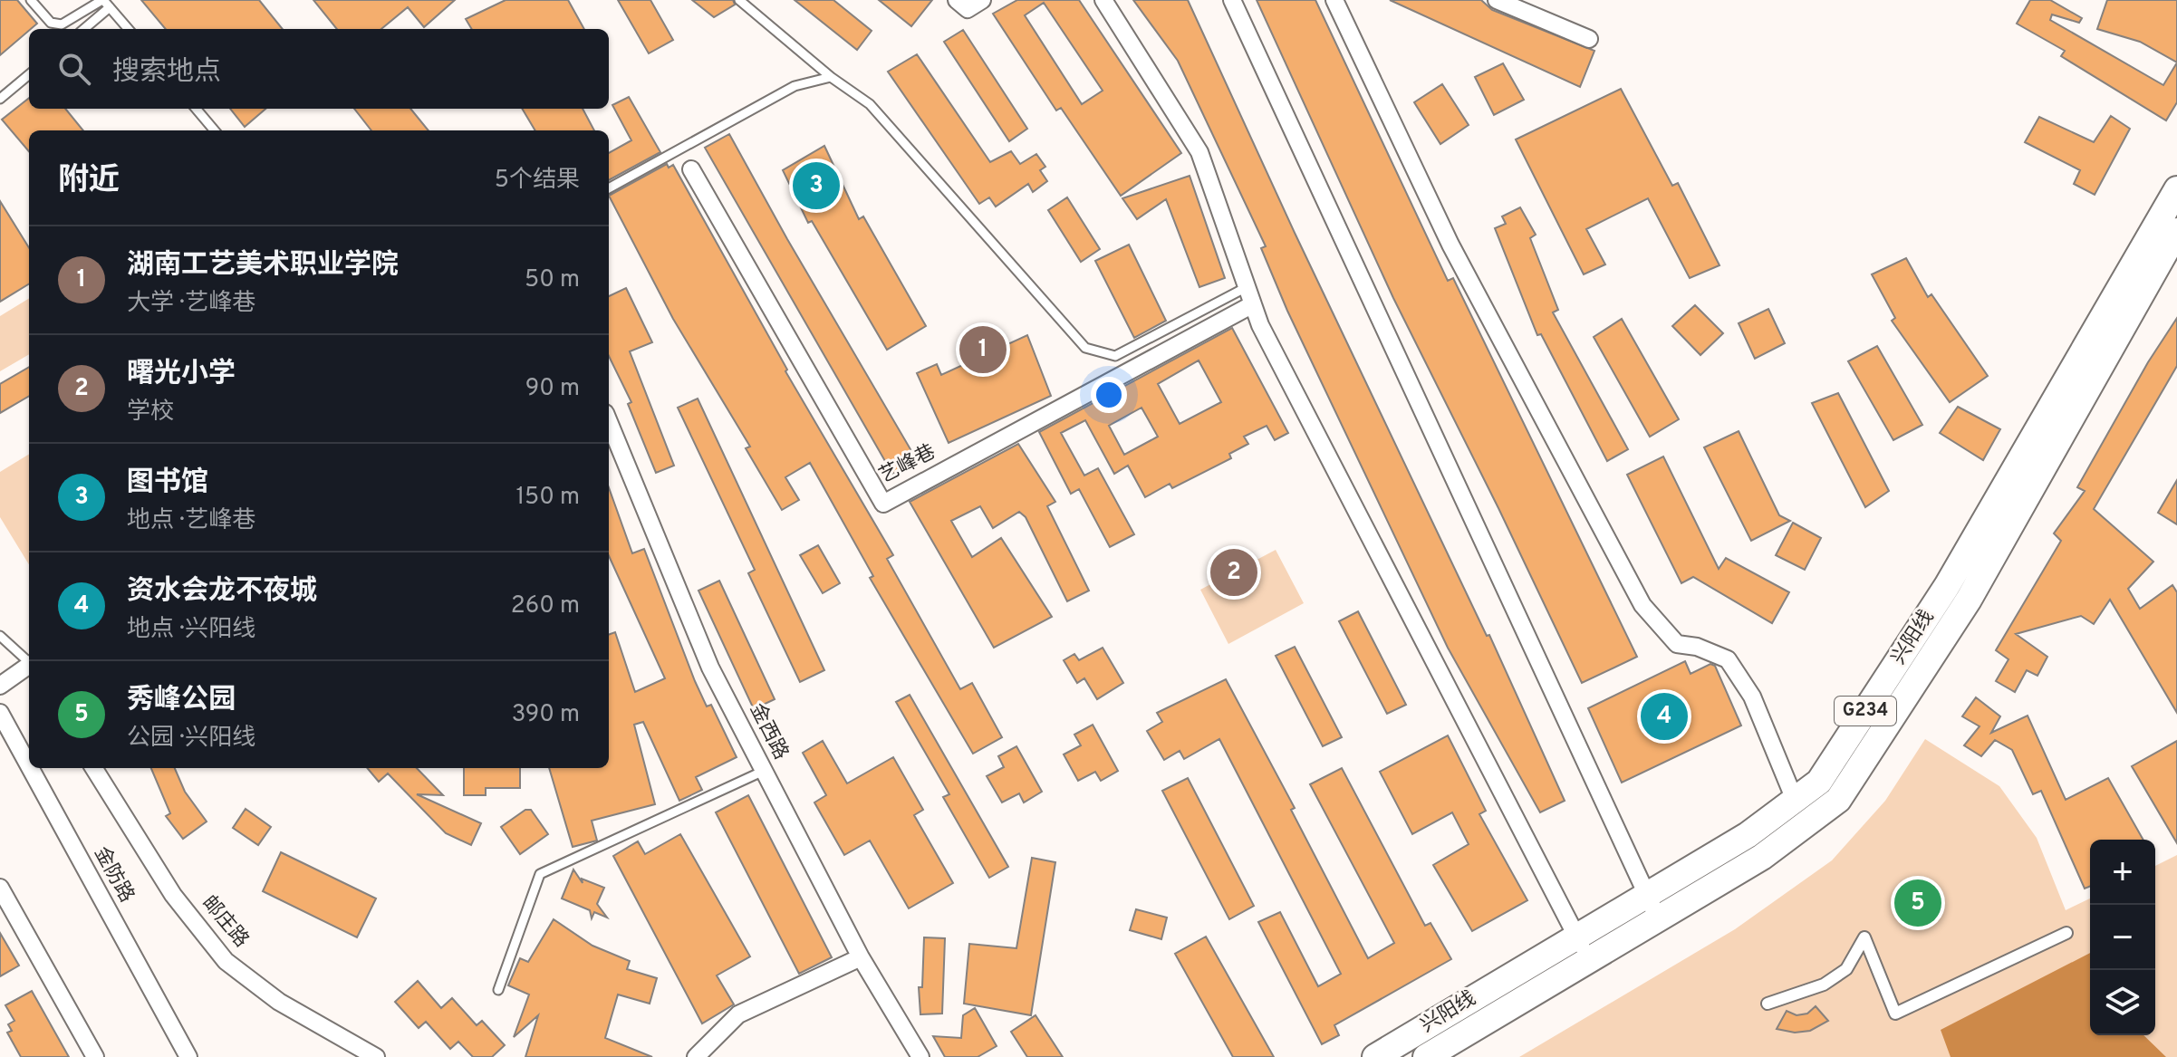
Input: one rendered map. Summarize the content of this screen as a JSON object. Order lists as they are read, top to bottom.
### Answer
{
  "streets": {
    "highway": ["兴阳线", "G234"],
    "street": [
      "艺峰巷",
      "金西路",
      "金防路",
      "邮庄路"
    ]
  },
  "page": {
    "search": "搜索地点",
    "heading": ["附近", "5个结果"],
    "pins": [
      "3",
      "1",
      "2",
      "4",
      "5"
    ],
    "list": [
      {
        "mark": "1",
        "name": "湖南工艺美术职业学院",
        "note": "大学 · 艺峰巷",
        "value": "50 m"
      },
      {
        "mark": "2",
        "name": "曙光小学",
        "note": "学校",
        "value": "90 m"
      },
      {
        "mark": "3",
        "name": "图书馆",
        "note": "地点 · 艺峰巷",
        "value": "150 m"
      },
      {
        "mark": "4",
        "name": "资水会龙不夜城",
        "note": "地点 · 兴阳线",
        "value": "260 m"
      },
      {
        "mark": "5",
        "name": "秀峰公园",
        "note": "公园 · 兴阳线",
        "value": "390 m"
      }
    ],
    "map_buttons": ["+", "−"]
  }
}
